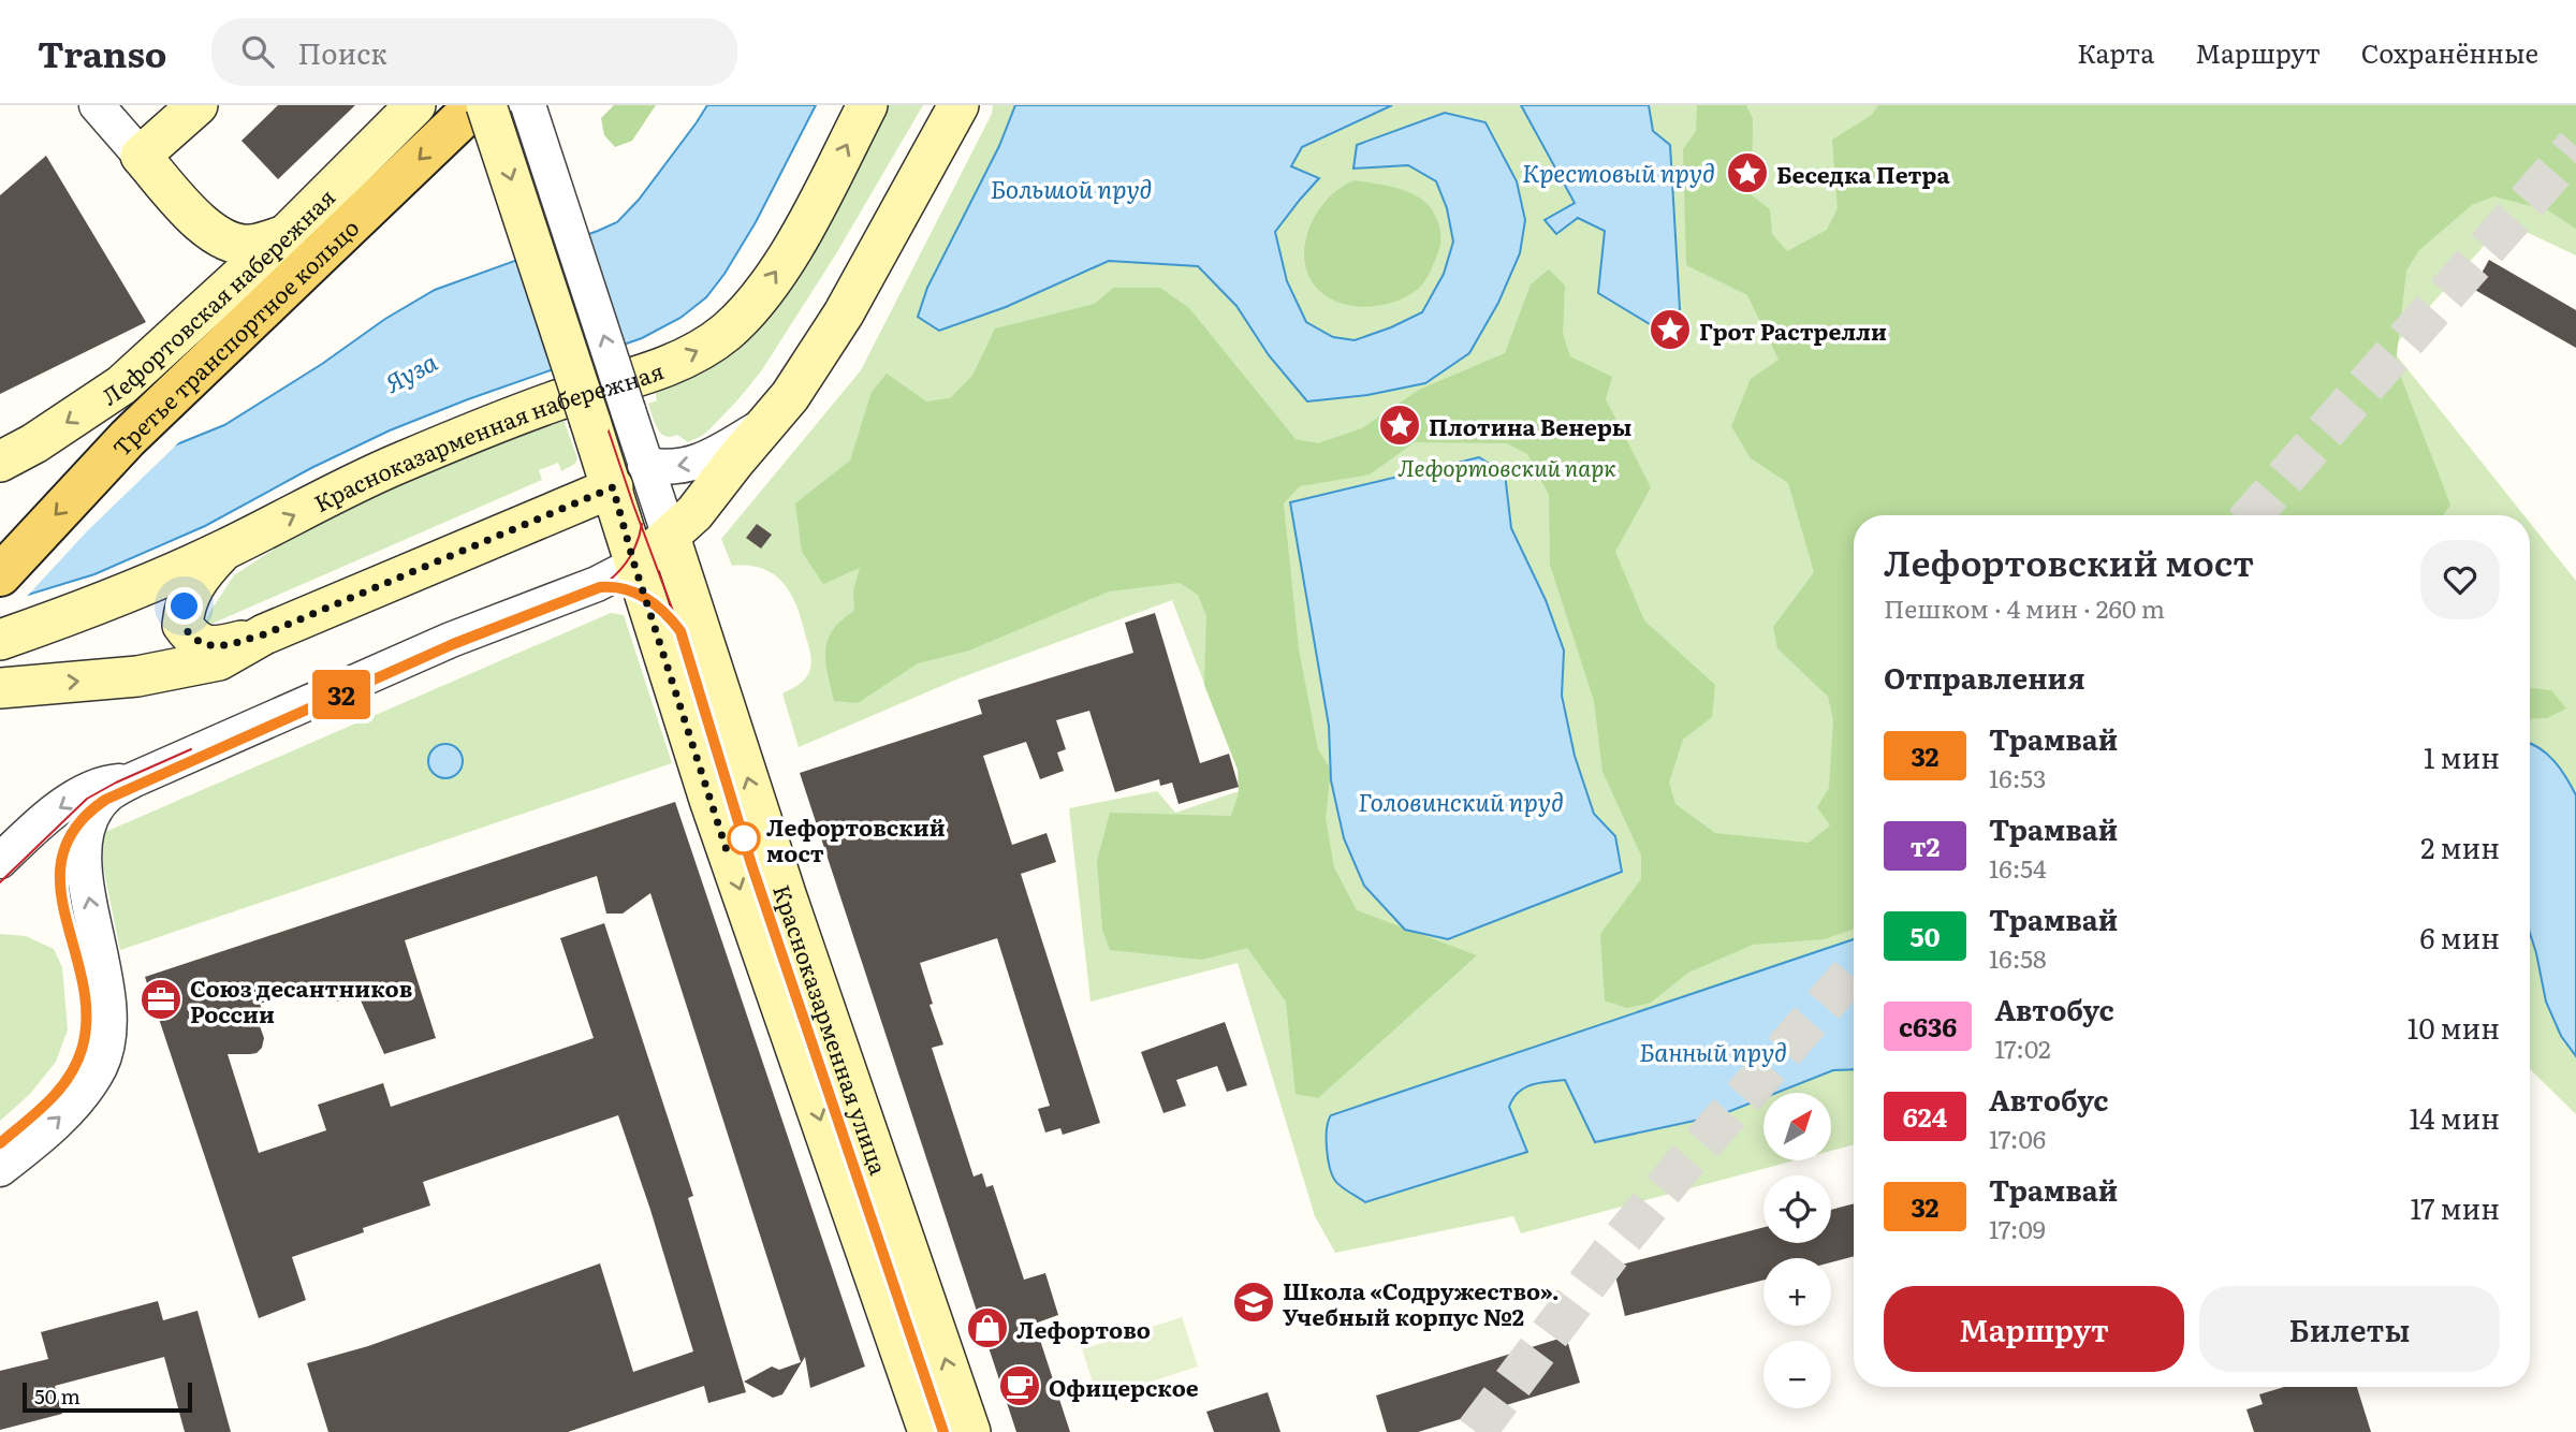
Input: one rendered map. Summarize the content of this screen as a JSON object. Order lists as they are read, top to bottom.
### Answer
{
  "streets": {
    "main road": [
      "Лефортовская набережная",
      "Третье транспортное кольцо",
      "Красноказарменная набережная",
      "Красноказарменная улица"
    ]
  },
  "water": [
    "Крестовый пруд",
    "Большой пруд",
    "Яуза",
    "Головинский пруд",
    "Банный пруд"
  ],
  "parks": ["Лефортовский парк"],
  "places": {
    "place": ["Беседка Петра", "Грот Растрелли", "Плотина Венеры"],
    "other": ["Лефортовский мост"],
    "office": ["Союз десантников России"],
    "school or university": ["Школа «Содружество». Учебный корпус №2"],
    "shop": ["Лефортово"],
    "cafe": ["Офицерское"]
  },
  "lines": ["tram line 32"],
  "scale_bar": "50 m",
  "north": "top right",
  "page": {
    "header": "Transo",
    "search": "Поиск",
    "nav": ["Карта", "Маршрут", "Сохранённые"],
    "on_map": "32",
    "heading": [
      ["Лефортовский мост", "Пешком · 4 мин · 260 m"],
      "Отправления"
    ],
    "list": [
      {
        "mark": "32",
        "name": "Трамвай",
        "note": "16:53",
        "value": "1 мин"
      },
      {
        "mark": "т2",
        "name": "Трамвай",
        "note": "16:54",
        "value": "2 мин"
      },
      {
        "mark": "50",
        "name": "Трамвай",
        "note": "16:58",
        "value": "6 мин"
      },
      {
        "mark": "с636",
        "name": "Автобус",
        "note": "17:02",
        "value": "10 мин"
      },
      {
        "mark": "624",
        "name": "Автобус",
        "note": "17:06",
        "value": "14 мин"
      },
      {
        "mark": "32",
        "name": "Трамвай",
        "note": "17:09",
        "value": "17 мин"
      }
    ],
    "map_buttons": ["+", "−"],
    "buttons": ["Маршрут", "Билеты"],
    "scale": "50 m"
  }
}
